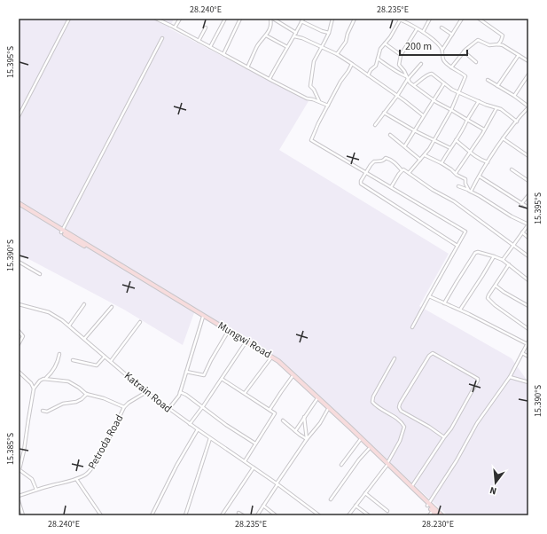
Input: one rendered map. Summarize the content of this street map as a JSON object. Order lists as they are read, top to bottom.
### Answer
{
  "streets": {
    "main road": ["Mungwi Road"],
    "street": ["Katrain Road", "Petroda Road"]
  },
  "crossings": [
    ["Katrain Road", "Petroda Road"]
  ],
  "scale_bar": "200 m",
  "north": "bottom",
  "coordinates": [
    "28.240°E",
    "28.235°E",
    "15.395°S",
    "15.390°S",
    "15.385°S",
    "28.230°E"
  ]
}
